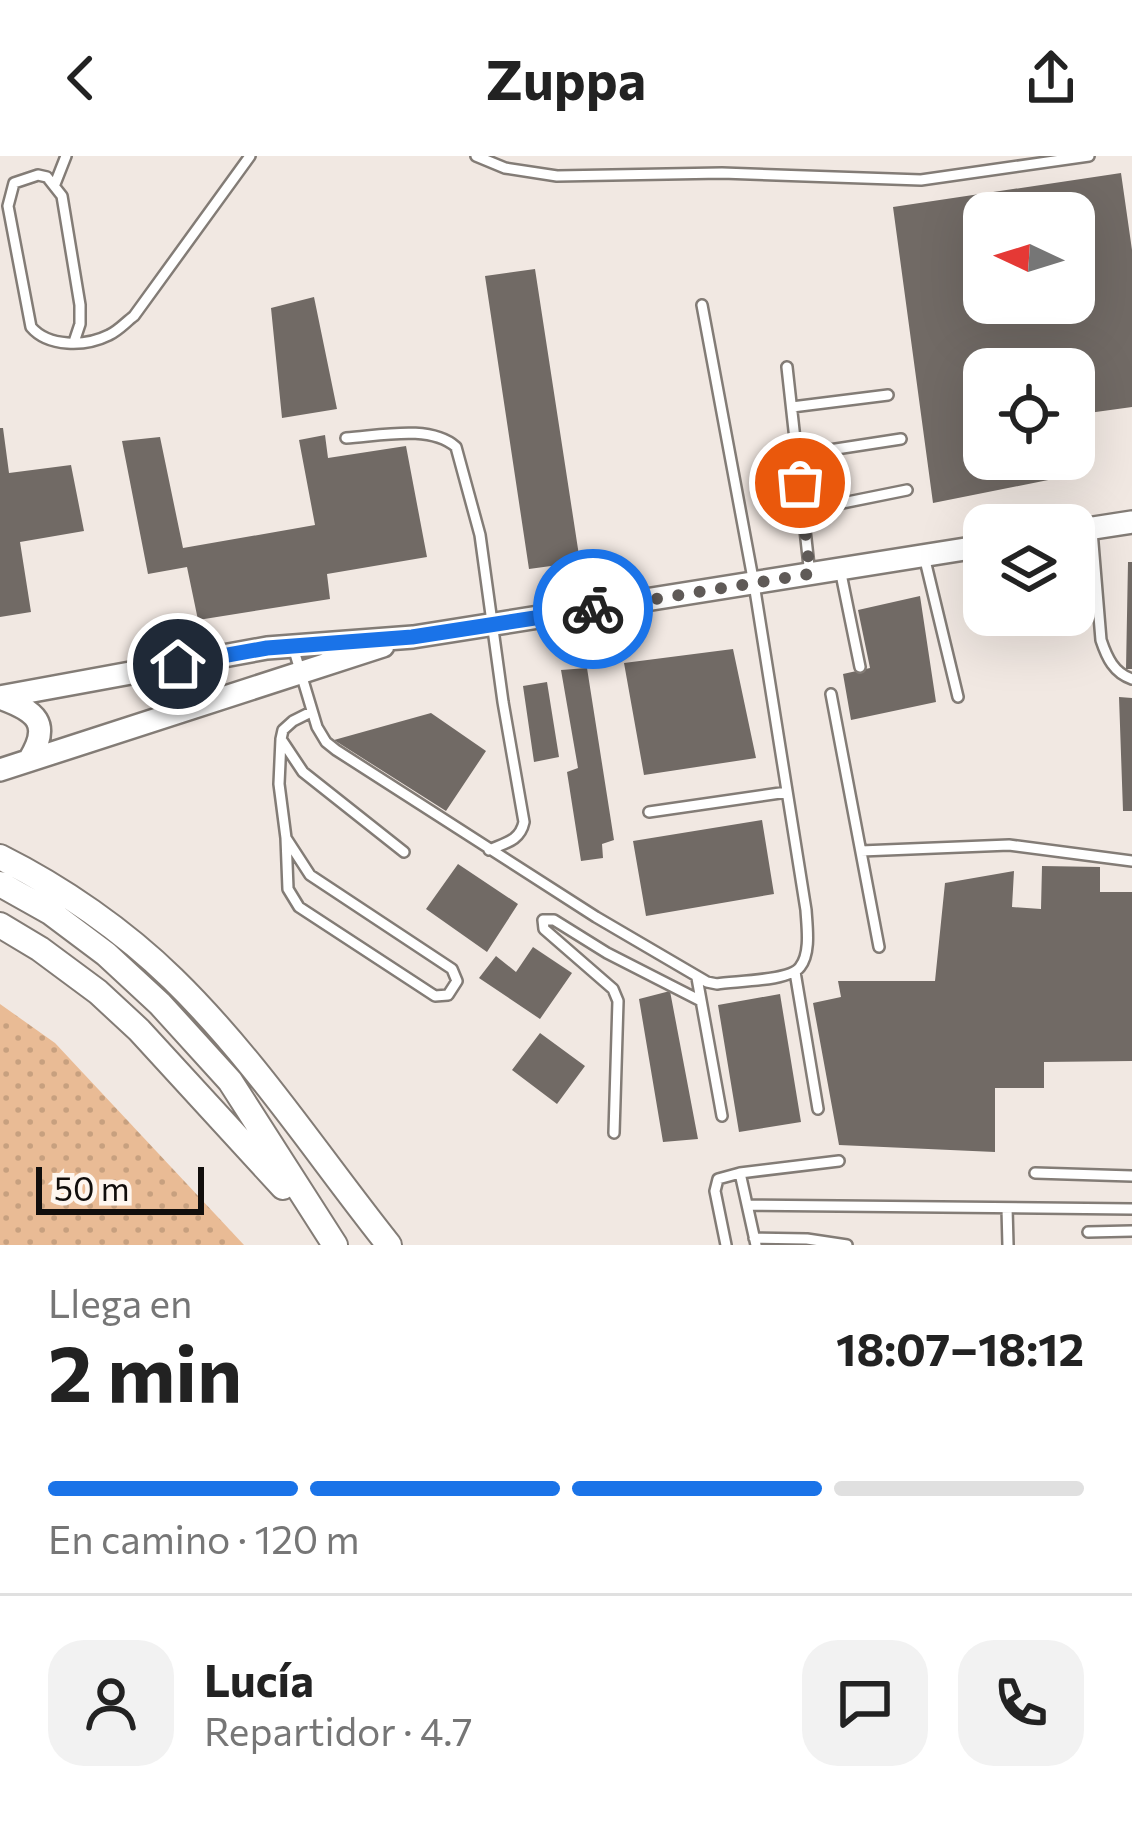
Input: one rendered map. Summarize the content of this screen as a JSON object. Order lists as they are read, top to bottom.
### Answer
{
  "scale_bar": "50 m",
  "north": "left",
  "page": {
    "header": "Zuppa",
    "scale": "50 m",
    "heading": ["2 min", "Llega en", "18:07–18:12"],
    "panel": ["Lucía", "Repartidor · 4.7"],
    "bar": "En camino · 120 m"
  }
}
